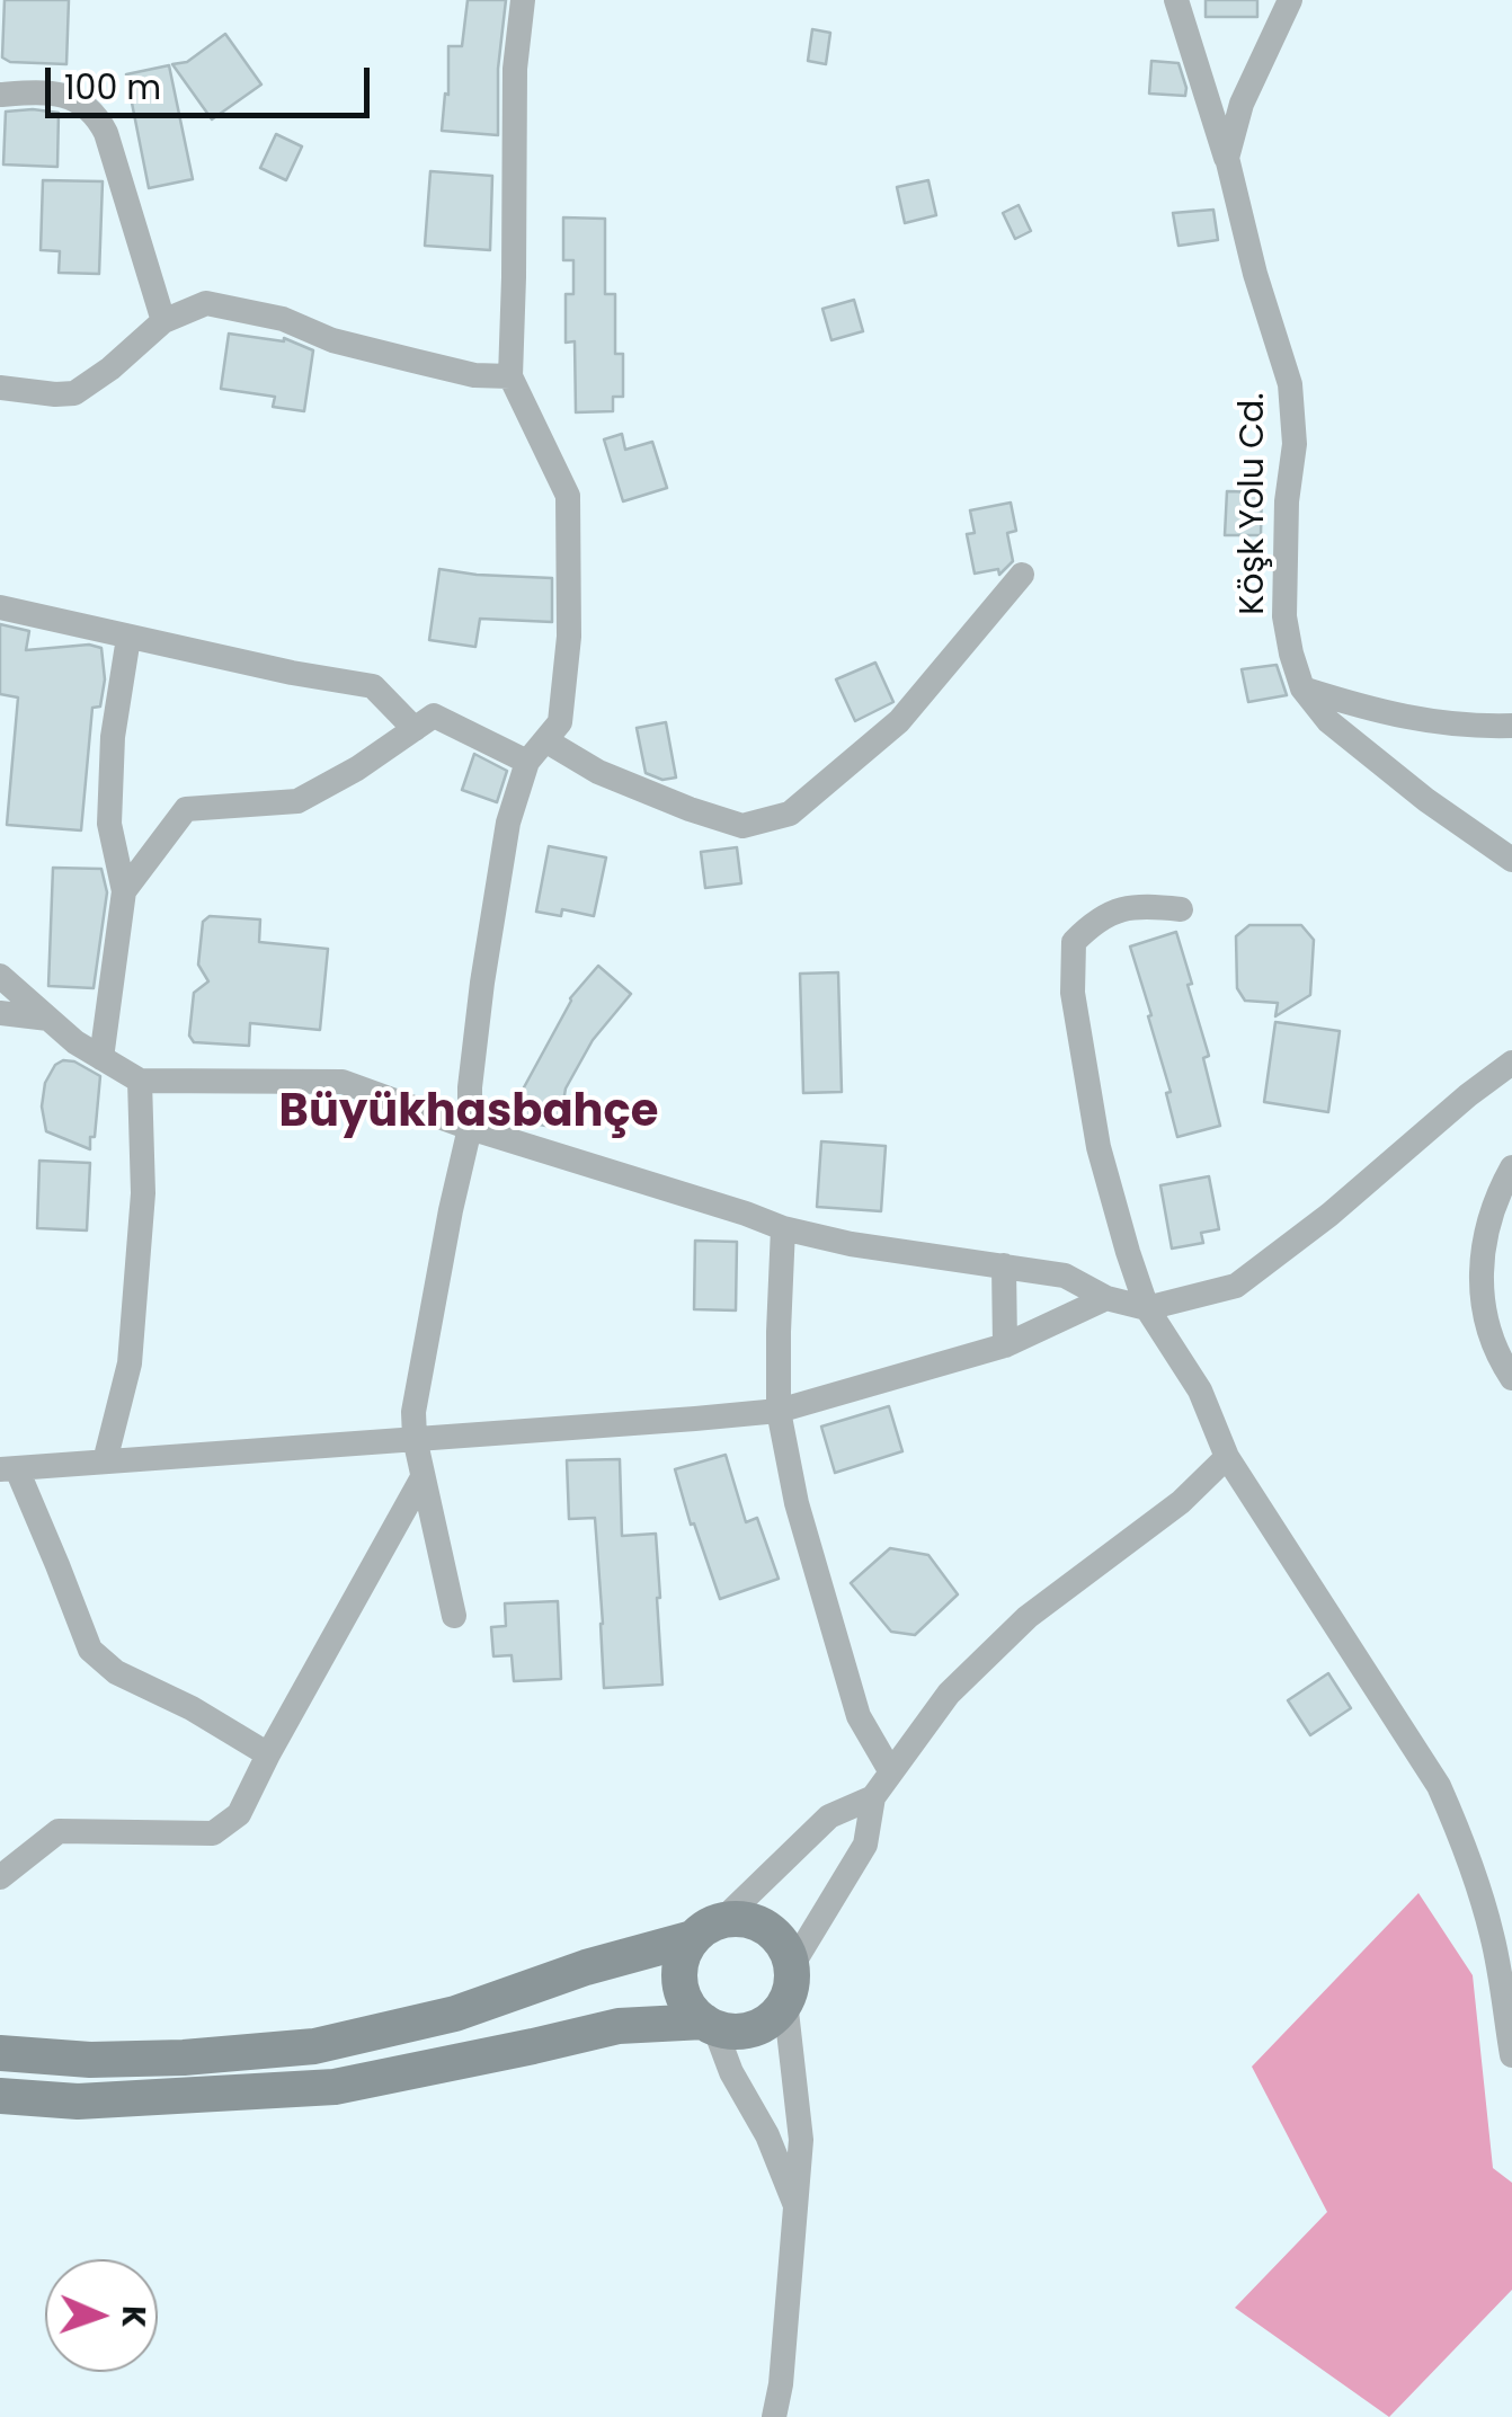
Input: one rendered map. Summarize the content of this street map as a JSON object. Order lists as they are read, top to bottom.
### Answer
{
  "streets": {
    "street": ["Köşk Yolu Cd."]
  },
  "districts": ["Büyükhasbahçe"],
  "scale_bar": "100 m",
  "north": "right"
}
